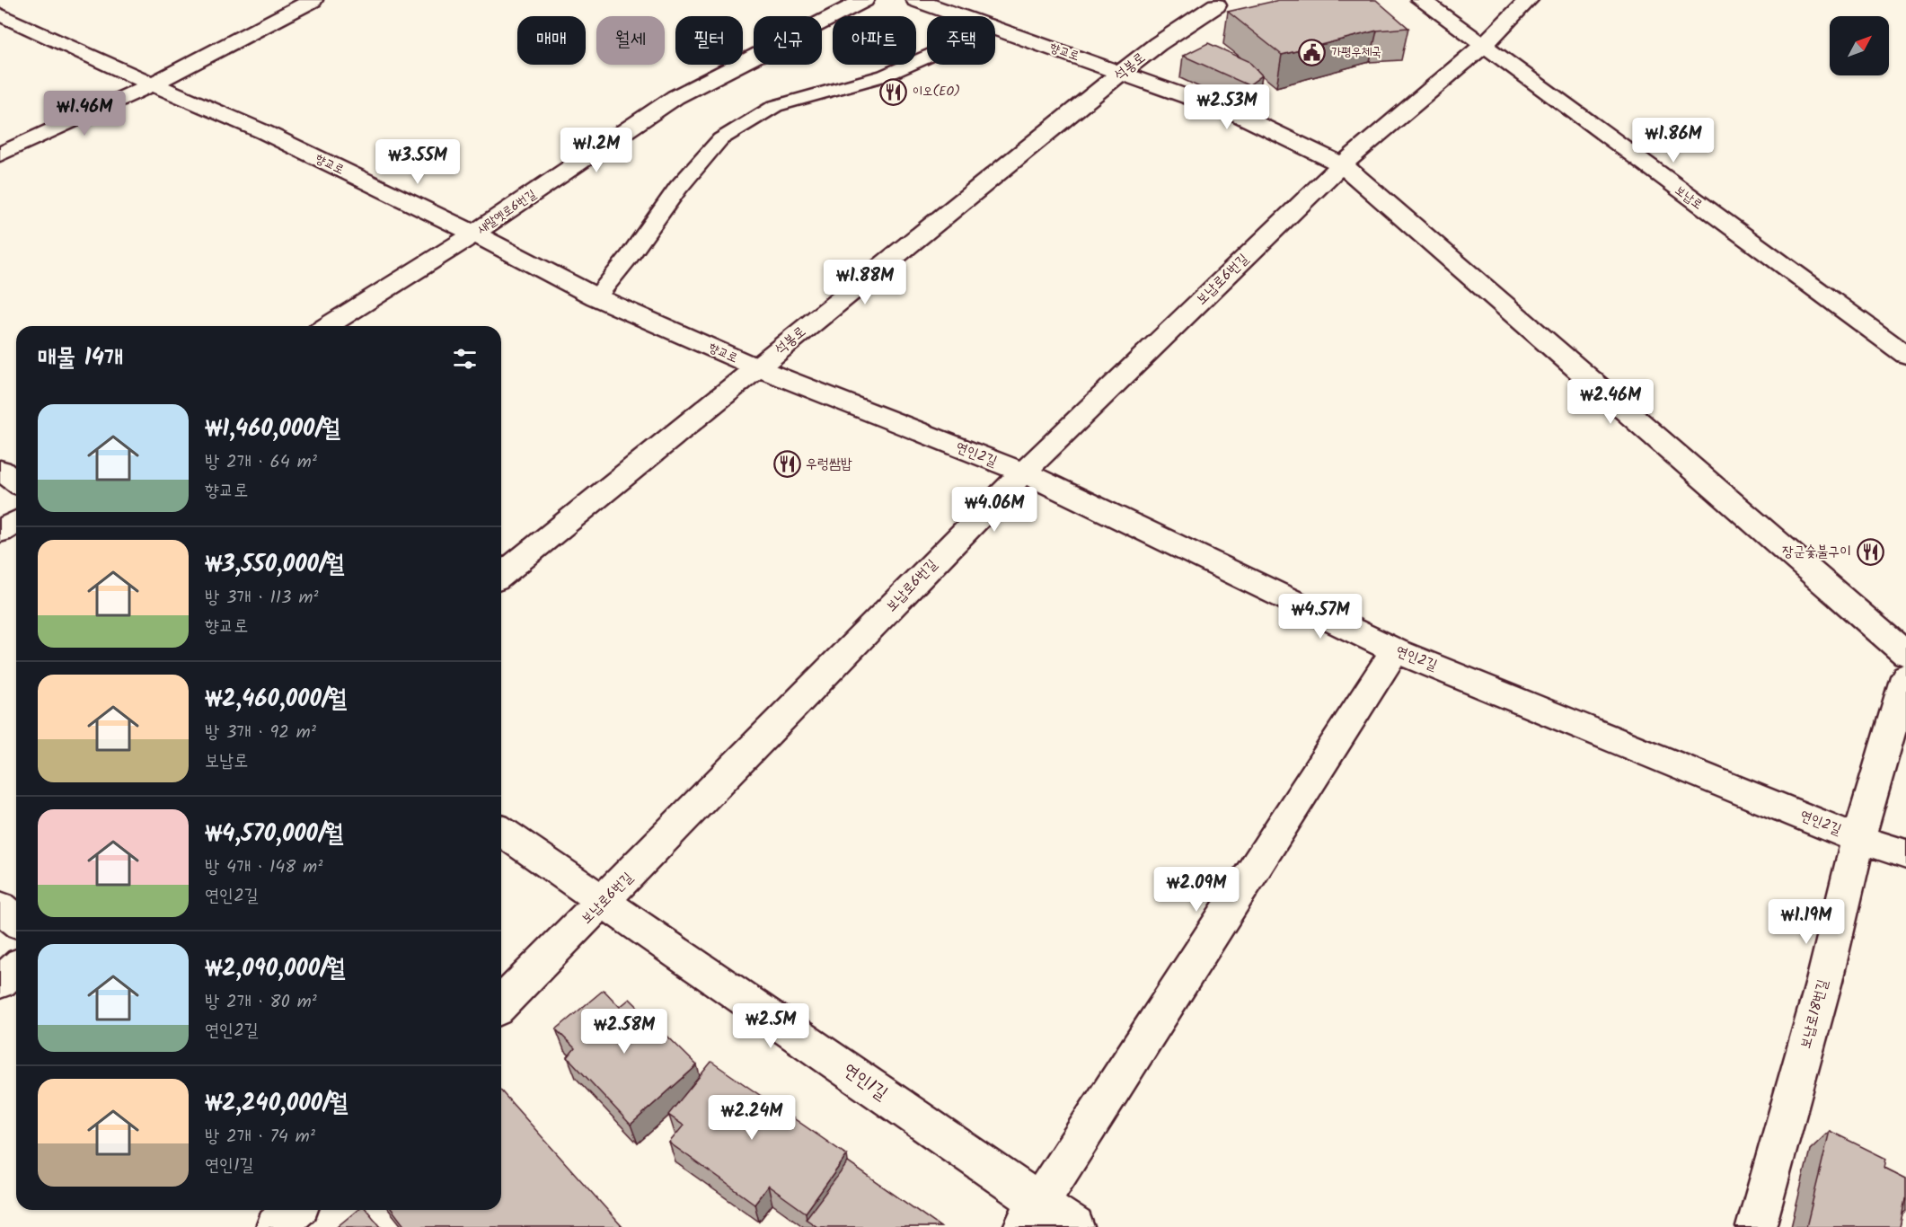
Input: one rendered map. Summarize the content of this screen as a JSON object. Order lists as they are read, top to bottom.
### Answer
{
  "streets": {
    "street": [
      "향교로",
      "석봉로",
      "보납로",
      "새말옛로6번길",
      "보납로6번길",
      "연인2길",
      "보납로18번길",
      "연인1길"
    ]
  },
  "crossings": [
    ["향교로", "석봉로"],
    ["향교로", "새말옛로6번길"],
    ["향교로", "보납로6번길"],
    ["향교로", "연인2길"],
    ["석봉로", "연인2길"],
    ["보납로", "보납로6번길"],
    ["보납로6번길", "연인2길"],
    ["보납로6번길", "연인1길"],
    ["연인2길", "보납로18번길"]
  ],
  "places": {
    "public building": ["가평우체국"],
    "restaurant": ["이오(EO)", "우렁쌈밥", "장군숯불구이"]
  },
  "north": "top right",
  "page": {
    "chip": [
      "매매",
      "월세",
      "필터",
      "신규",
      "아파트",
      "주택"
    ],
    "price": [
      "₩2.53M",
      "₩1.46M",
      "₩1.86M",
      "₩1.2M",
      "₩3.55M",
      "₩1.88M",
      "₩2.46M",
      "₩4.06M",
      "₩4.57M",
      "₩2.09M",
      "₩1.19M",
      "₩2.5M",
      "₩2.58M",
      "₩2.24M"
    ],
    "heading": "매물 14개",
    "list": [
      {
        "name": "₩1,460,000/월",
        "note": "방 2개 · 64 m² · 향교로"
      },
      {
        "name": "₩3,550,000/월",
        "note": "방 3개 · 113 m² · 향교로"
      },
      {
        "name": "₩2,460,000/월",
        "note": "방 3개 · 92 m² · 보납로"
      },
      {
        "name": "₩4,570,000/월",
        "note": "방 4개 · 148 m² · 연인2길"
      },
      {
        "name": "₩2,090,000/월",
        "note": "방 2개 · 80 m² · 연인2길"
      },
      {
        "name": "₩2,240,000/월",
        "note": "방 2개 · 74 m² · 연인1길"
      }
    ]
  }
}
